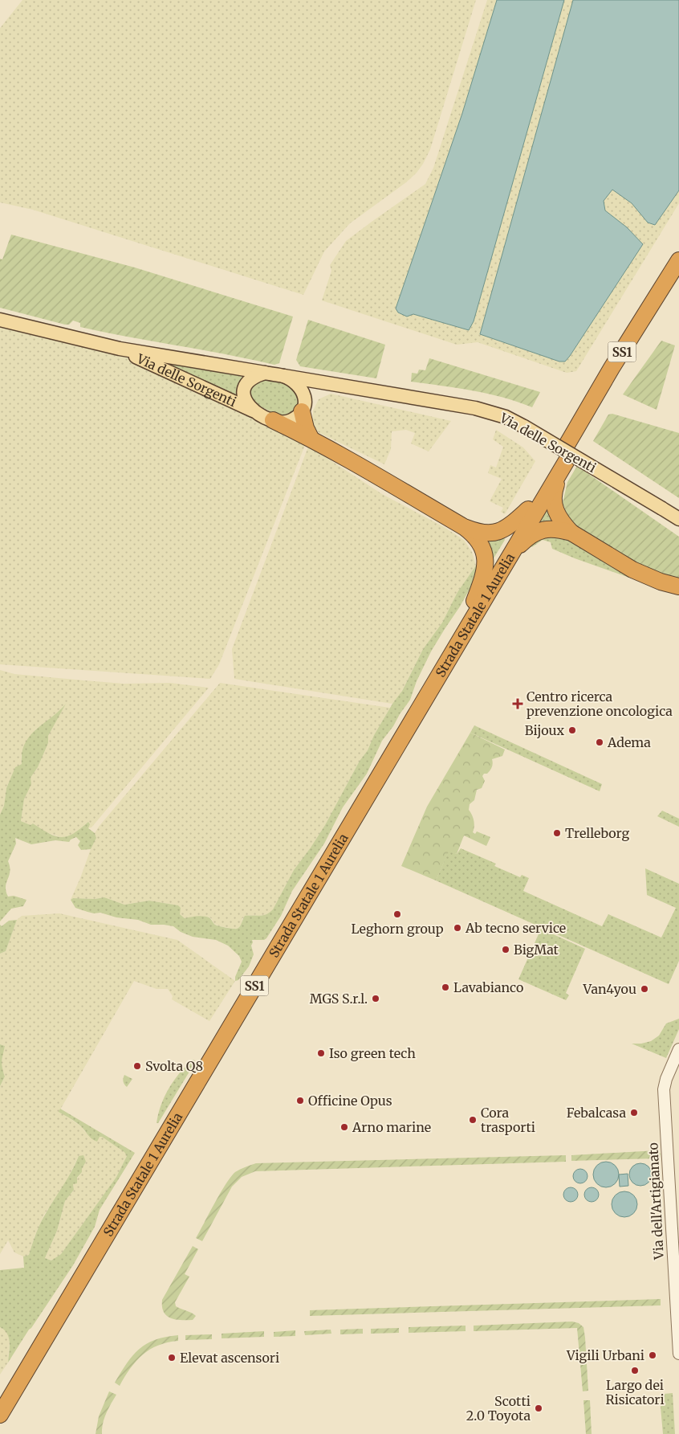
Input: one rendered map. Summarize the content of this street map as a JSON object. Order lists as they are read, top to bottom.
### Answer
{
  "streets": {
    "highway": ["SS1", "Strada Statale 1 Aurelia"],
    "main road": ["Via delle Sorgenti"],
    "street": ["Via dell'Artigianato"]
  },
  "places": {
    "health": ["Centro ricerca prevenzione oncologica"],
    "other": [
      "Bijoux",
      "Adema",
      "Trelleborg",
      "Leghorn group",
      "Ab tecno service",
      "BigMat",
      "Lavabianco",
      "Van4you",
      "MGS S.r.l.",
      "Iso green tech",
      "Svolta Q8",
      "Officine Opus",
      "Febalcasa",
      "Cora trasporti",
      "Arno marine",
      "Vigili Urbani",
      "Elevat ascensori",
      "Largo dei Risicatori",
      "Scotti 2.0 Toyota"
    ]
  }
}
